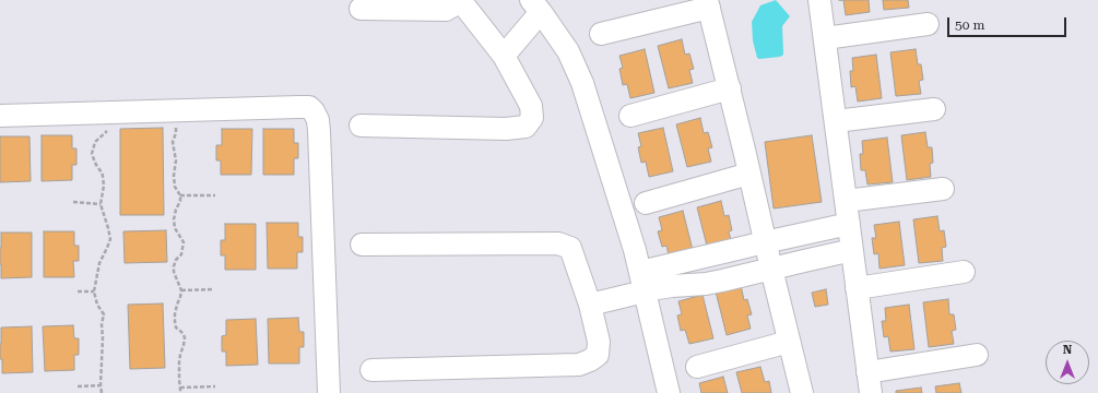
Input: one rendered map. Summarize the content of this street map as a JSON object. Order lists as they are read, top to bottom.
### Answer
{
  "scale_bar": "50 m",
  "north": "top"
}
